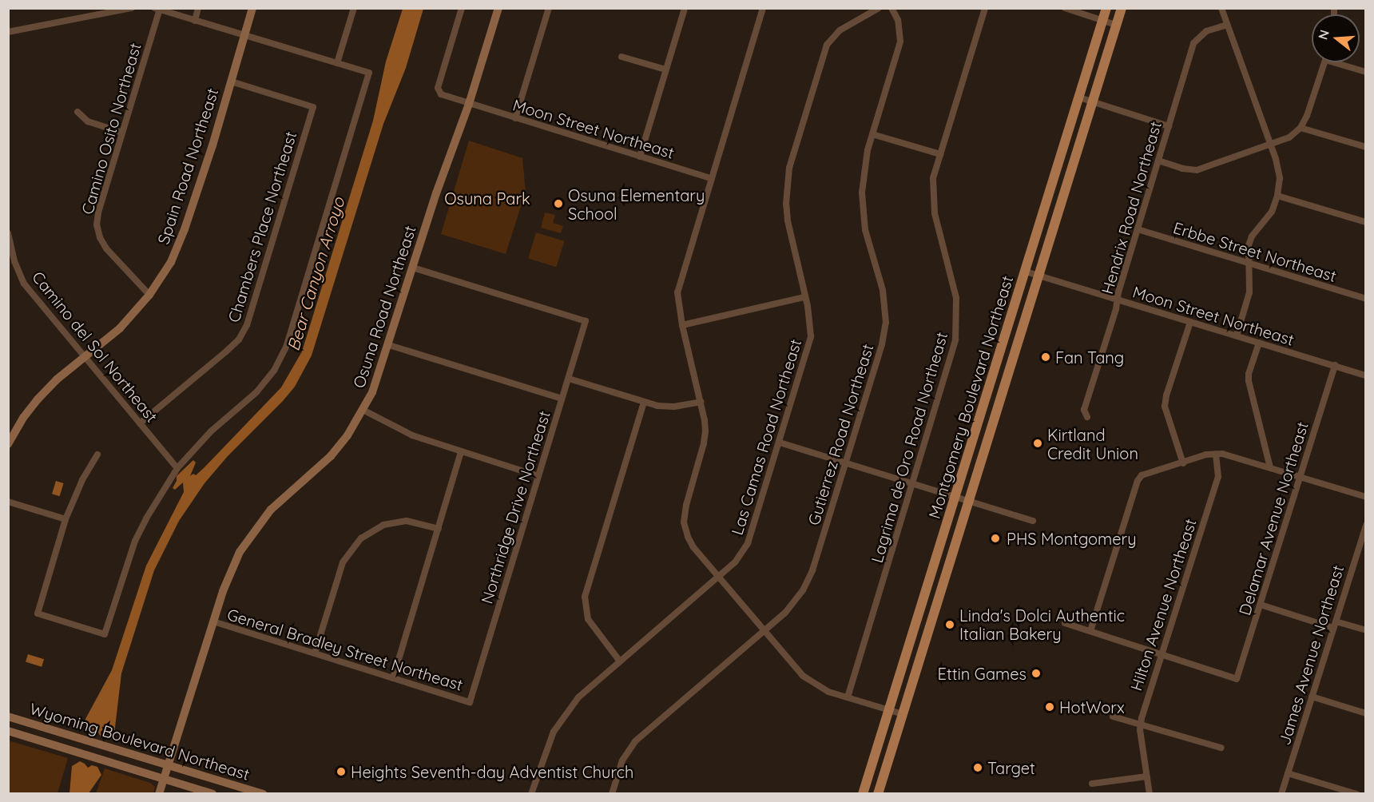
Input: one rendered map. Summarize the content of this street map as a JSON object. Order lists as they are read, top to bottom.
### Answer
{
  "streets": {
    "main road": ["Montgomery Boulevard Northeast"],
    "street": [
      "Camino Osito Northeast",
      "Moon Street Northeast",
      "Spain Road Northeast",
      "Hendrix Road Northeast",
      "Chambers Place Northeast",
      "Erbbe Street Northeast",
      "Osuna Road Northeast",
      "Camino del Sol Northeast",
      "Gutierrez Road Northeast",
      "Las Camas Road Northeast",
      "Lagrima de Oro Road Northeast",
      "Northridge Drive Northeast",
      "Delamar Avenue Northeast",
      "Hilton Avenue Northeast",
      "General Bradley Street Northeast",
      "James Avenue Northeast",
      "Wyoming Boulevard Northeast"
    ]
  },
  "crossings": [
    ["Camino Osito Northeast", "Spain Road Northeast"],
    ["Moon Street Northeast", "Hendrix Road Northeast"],
    ["Moon Street Northeast", "Osuna Road Northeast"],
    ["Moon Street Northeast", "Montgomery Boulevard Northeast"],
    ["Moon Street Northeast", "Delamar Avenue Northeast"],
    ["Spain Road Northeast", "Chambers Place Northeast"],
    ["Spain Road Northeast", "Camino del Sol Northeast"],
    ["Hendrix Road Northeast", "Erbbe Street Northeast"],
    ["Chambers Place Northeast", "Camino del Sol Northeast"],
    ["Osuna Road Northeast", "Northridge Drive Northeast"],
    ["Osuna Road Northeast", "General Bradley Street Northeast"],
    ["Osuna Road Northeast", "Wyoming Boulevard Northeast"],
    ["Northridge Drive Northeast", "General Bradley Street Northeast"],
    ["Delamar Avenue Northeast", "Hilton Avenue Northeast"]
  ],
  "water": ["Bear Canyon Arroyo"],
  "parks": ["Osuna Park"],
  "places": [
    "Osuna Elementary School",
    "Fan Tang",
    "Kirtland Credit Union",
    "PHS Montgomery",
    "Linda's Dolci Authentic Italian Bakery",
    "Ettin Games",
    "HotWorx",
    "Target",
    "Heights Seventh-day Adventist Church"
  ],
  "north": "left"
}
